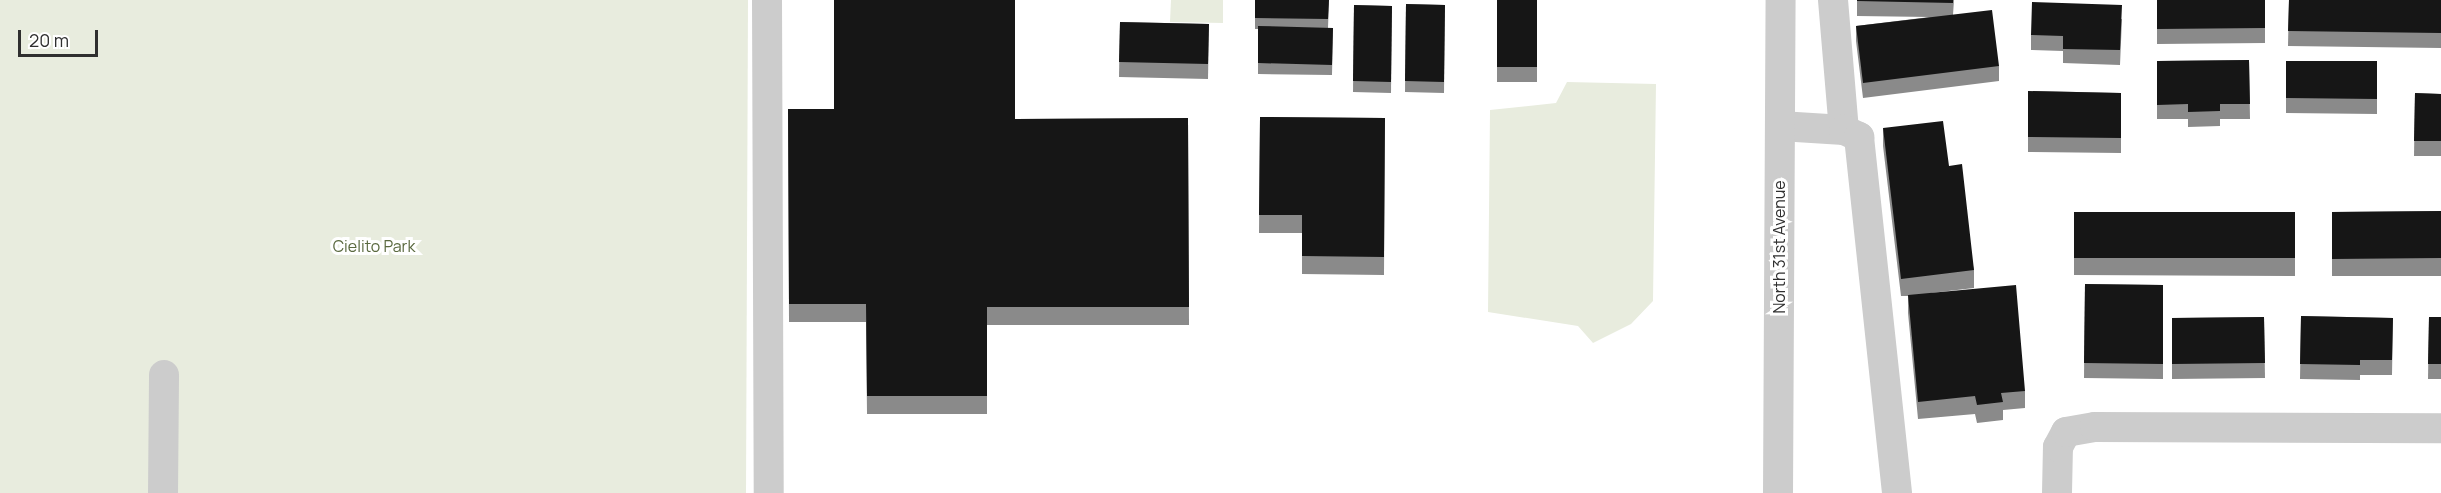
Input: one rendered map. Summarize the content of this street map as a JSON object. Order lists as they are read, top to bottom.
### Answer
{
  "streets": {
    "street": ["North 31st Avenue"]
  },
  "parks": ["Cielito Park"],
  "scale_bar": "20 m"
}
